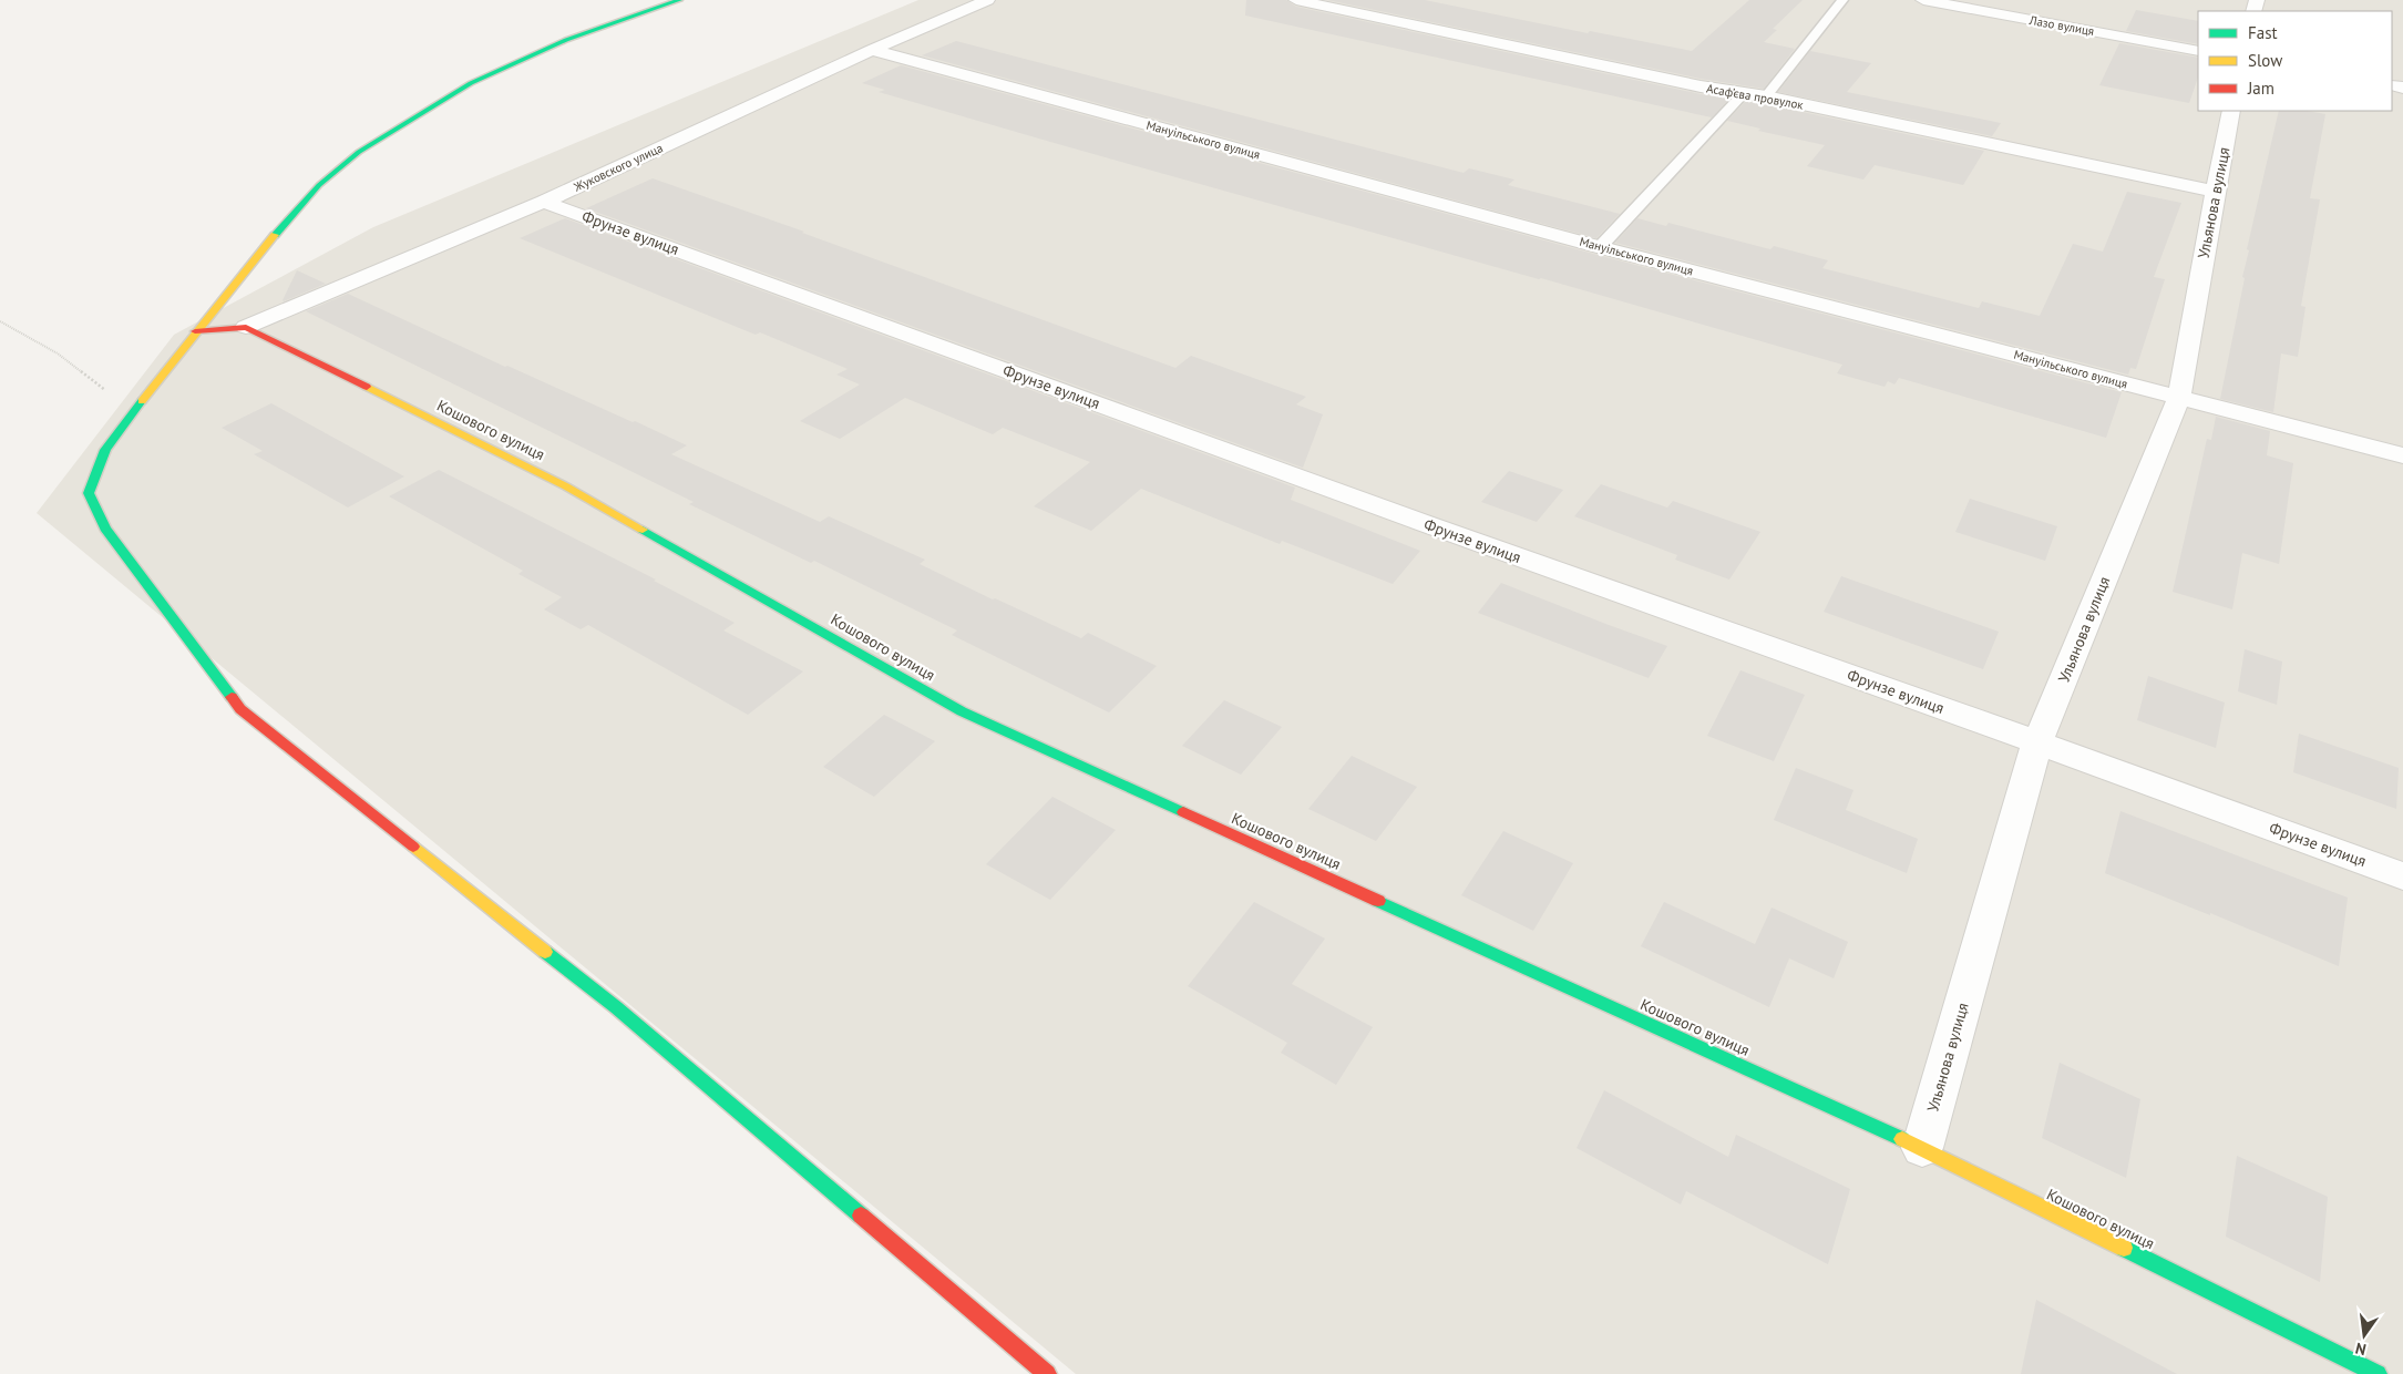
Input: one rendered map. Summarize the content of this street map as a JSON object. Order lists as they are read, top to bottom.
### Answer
{
  "streets": {
    "street": [
      "Лазо вулиця",
      "Асаф’єва провулок",
      "Мануільського вулиця",
      "Жуковского улица",
      "Ульянова вулиця",
      "Фрунзе вулиця",
      "Кошового вулиця"
    ]
  },
  "crossings": [
    ["Асаф’єва провулок", "Ульянова вулиця"],
    ["Мануільського вулиця", "Жуковского улица"],
    ["Мануільського вулиця", "Ульянова вулиця"],
    ["Жуковского улица", "Фрунзе вулиця"],
    ["Жуковского улица", "Кошового вулиця"],
    ["Ульянова вулиця", "Фрунзе вулиця"],
    ["Ульянова вулиця", "Кошового вулиця"]
  ],
  "legend": ["Fast", "Slow", "Jam"],
  "north": "bottom"
}
